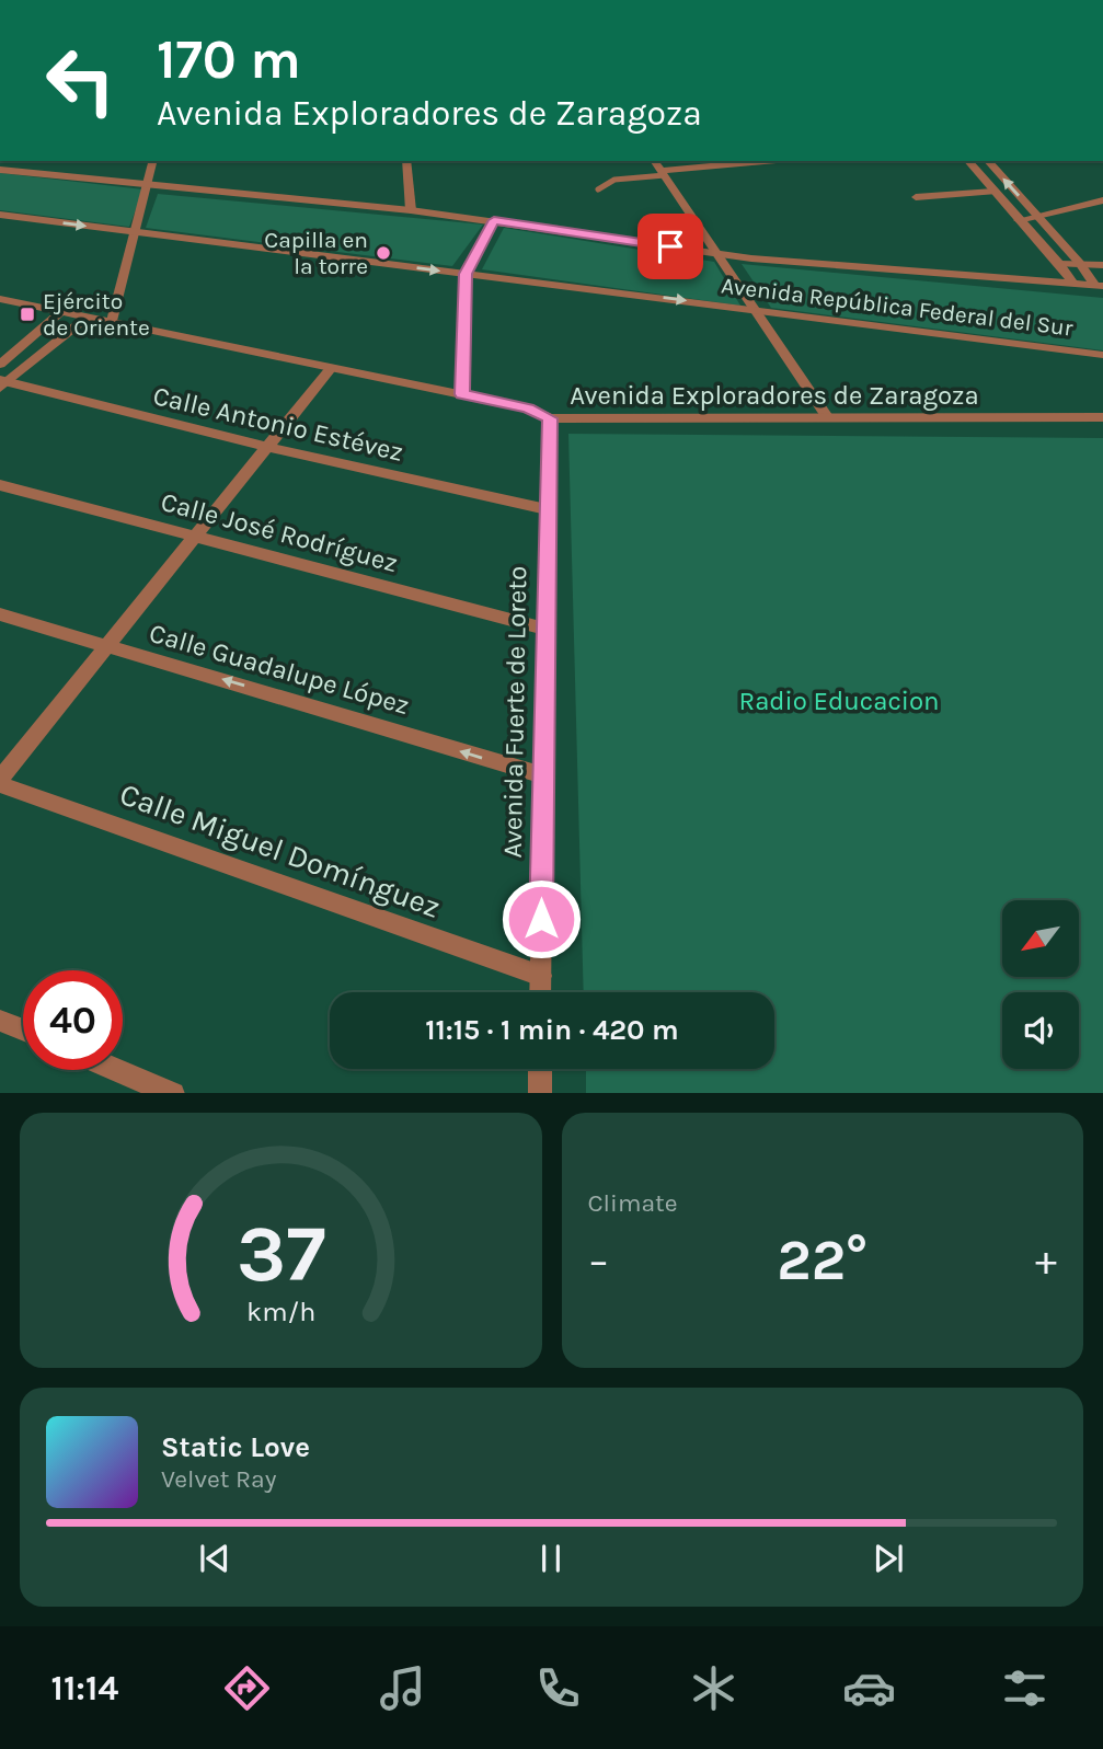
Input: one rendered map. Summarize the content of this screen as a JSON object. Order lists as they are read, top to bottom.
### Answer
{
  "streets": {
    "street": [
      "Avenida República Federal del Sur",
      "Avenida Exploradores de Zaragoza",
      "Calle Antonio Estévez",
      "Calle José Rodríguez",
      "Calle Guadalupe López",
      "Avenida Fuerte de Loreto",
      "Calle Miguel Domínguez"
    ]
  },
  "crossings": [
    ["Avenida Exploradores de Zaragoza", "Avenida Fuerte de Loreto"],
    ["Calle Antonio Estévez", "Avenida Fuerte de Loreto"],
    ["Calle José Rodríguez", "Avenida Fuerte de Loreto"],
    ["Calle Guadalupe López", "Avenida Fuerte de Loreto"],
    ["Avenida Fuerte de Loreto", "Calle Miguel Domínguez"]
  ],
  "one_way": ["Calle Guadalupe López"],
  "parks": ["Radio Educacion"],
  "places": {
    "other": ["Capilla en la torre"],
    "transit": ["Ejército de Oriente"]
  },
  "north": "bottom left",
  "page": {
    "turn": ["170 m", "Avenida Exploradores de Zaragoza"],
    "limit": "40",
    "trip": "11:15 · 1 min · 420 m",
    "tile": "Climate",
    "heat": ["−", "22°", "+"],
    "song": ["Static Love", "Velvet Ray"],
    "tabs": "11:14",
    "gauge": ["37", "km/h"]
  }
}
